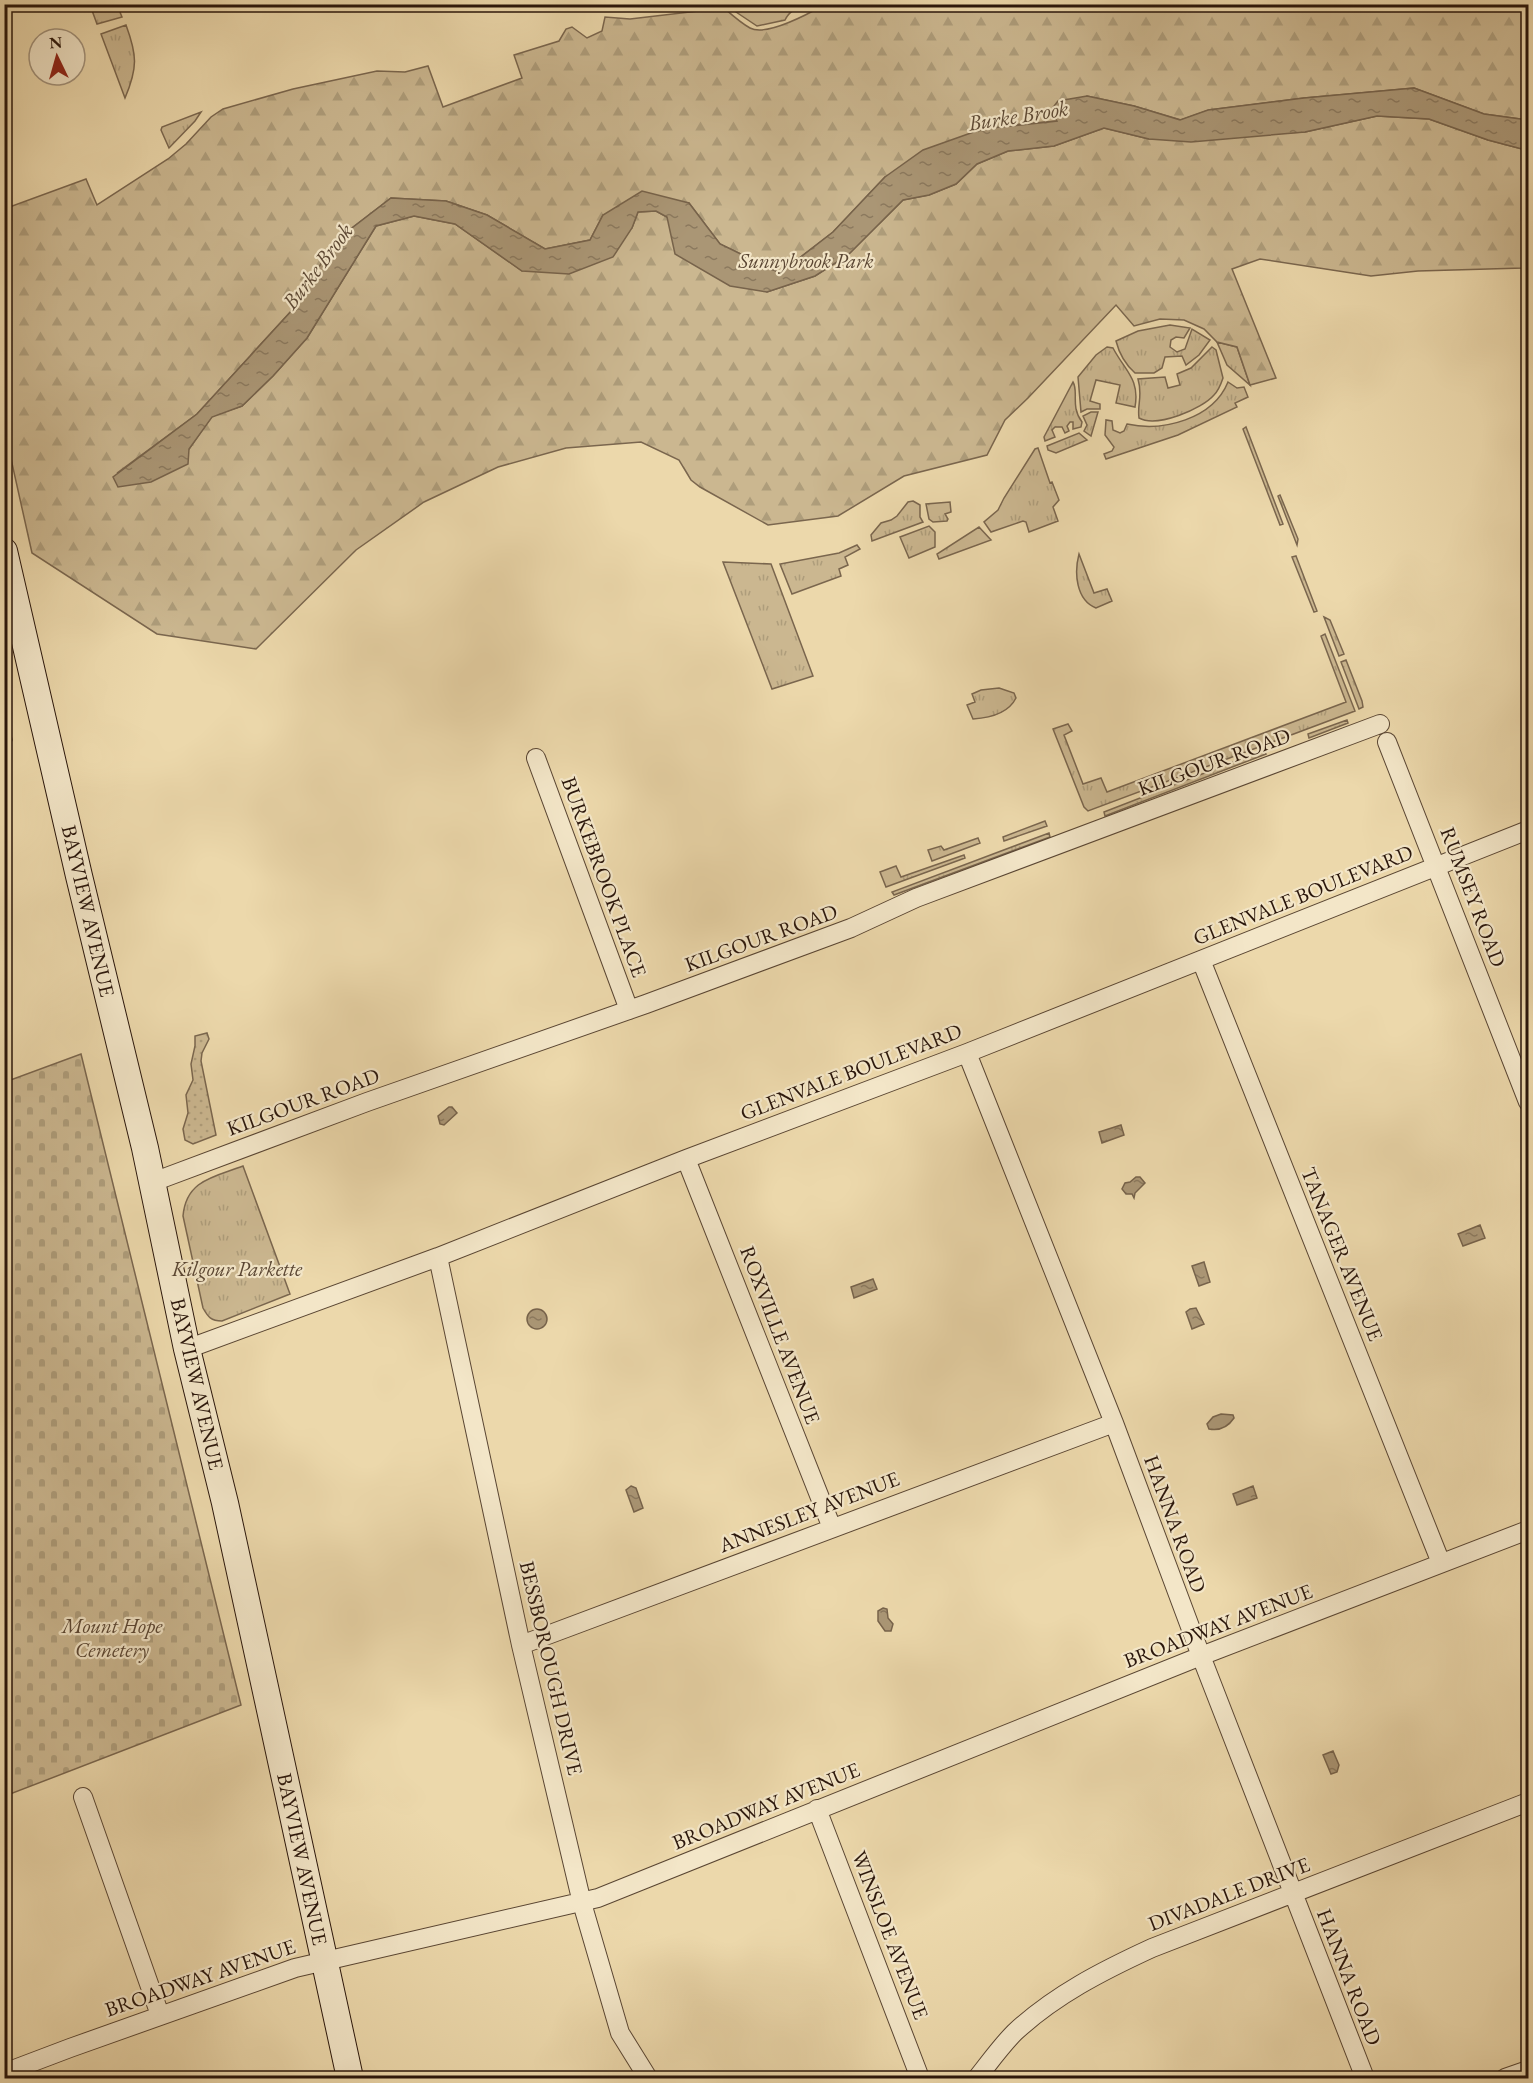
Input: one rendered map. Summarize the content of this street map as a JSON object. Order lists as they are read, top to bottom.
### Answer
{
  "streets": {
    "main road": ["BAYVIEW AVENUE"],
    "street": [
      "KILGOUR ROAD",
      "BURKEBROOK PLACE",
      "GLENVALE BOULEVARD",
      "RUMSEY ROAD",
      "TANAGER AVENUE",
      "ROXVILLE AVENUE",
      "ANNESLEY AVENUE",
      "HANNA ROAD",
      "BROADWAY AVENUE",
      "BESSBOROUGH DRIVE",
      "DIVADALE DRIVE",
      "WINSLOE AVENUE"
    ]
  },
  "crossings": [
    ["KILGOUR ROAD", "BURKEBROOK PLACE"],
    ["KILGOUR ROAD", "BAYVIEW AVENUE"],
    ["GLENVALE BOULEVARD", "RUMSEY ROAD"],
    ["GLENVALE BOULEVARD", "BAYVIEW AVENUE"],
    ["GLENVALE BOULEVARD", "TANAGER AVENUE"],
    ["GLENVALE BOULEVARD", "ROXVILLE AVENUE"],
    ["GLENVALE BOULEVARD", "HANNA ROAD"],
    ["GLENVALE BOULEVARD", "BESSBOROUGH DRIVE"],
    ["BAYVIEW AVENUE", "BROADWAY AVENUE"],
    ["TANAGER AVENUE", "BROADWAY AVENUE"],
    ["ROXVILLE AVENUE", "ANNESLEY AVENUE"],
    ["ANNESLEY AVENUE", "HANNA ROAD"],
    ["ANNESLEY AVENUE", "BESSBOROUGH DRIVE"],
    ["HANNA ROAD", "BROADWAY AVENUE"],
    ["HANNA ROAD", "DIVADALE DRIVE"],
    ["BROADWAY AVENUE", "BESSBOROUGH DRIVE"],
    ["BROADWAY AVENUE", "WINSLOE AVENUE"]
  ],
  "water": ["Burke Brook"],
  "parks": ["Sunnybrook Park", "Kilgour Parkette", "Mount Hope Cemetery"],
  "north": "top"
}
